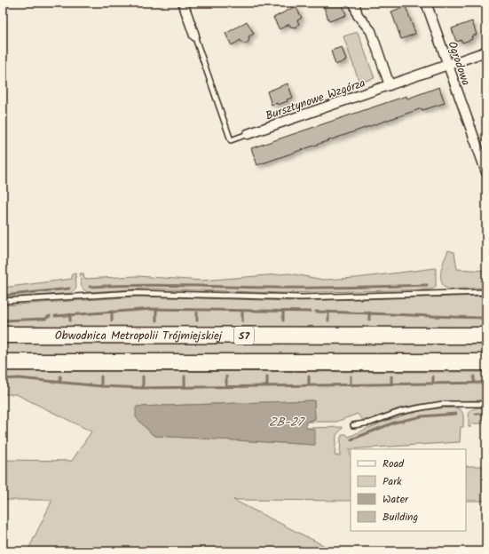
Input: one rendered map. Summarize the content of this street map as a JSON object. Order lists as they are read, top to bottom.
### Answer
{
  "streets": {
    "highway": ["Obwodnica Metropolii Trójmiejskiej", "S7"],
    "street": ["Ogrodowa", "Bursztynowe Wzgórza"]
  },
  "crossings": [
    ["Ogrodowa", "Bursztynowe Wzgórza"]
  ],
  "water": ["ZB-27"],
  "legend": [
    "Road",
    "Park",
    "Water",
    "Building"
  ]
}
